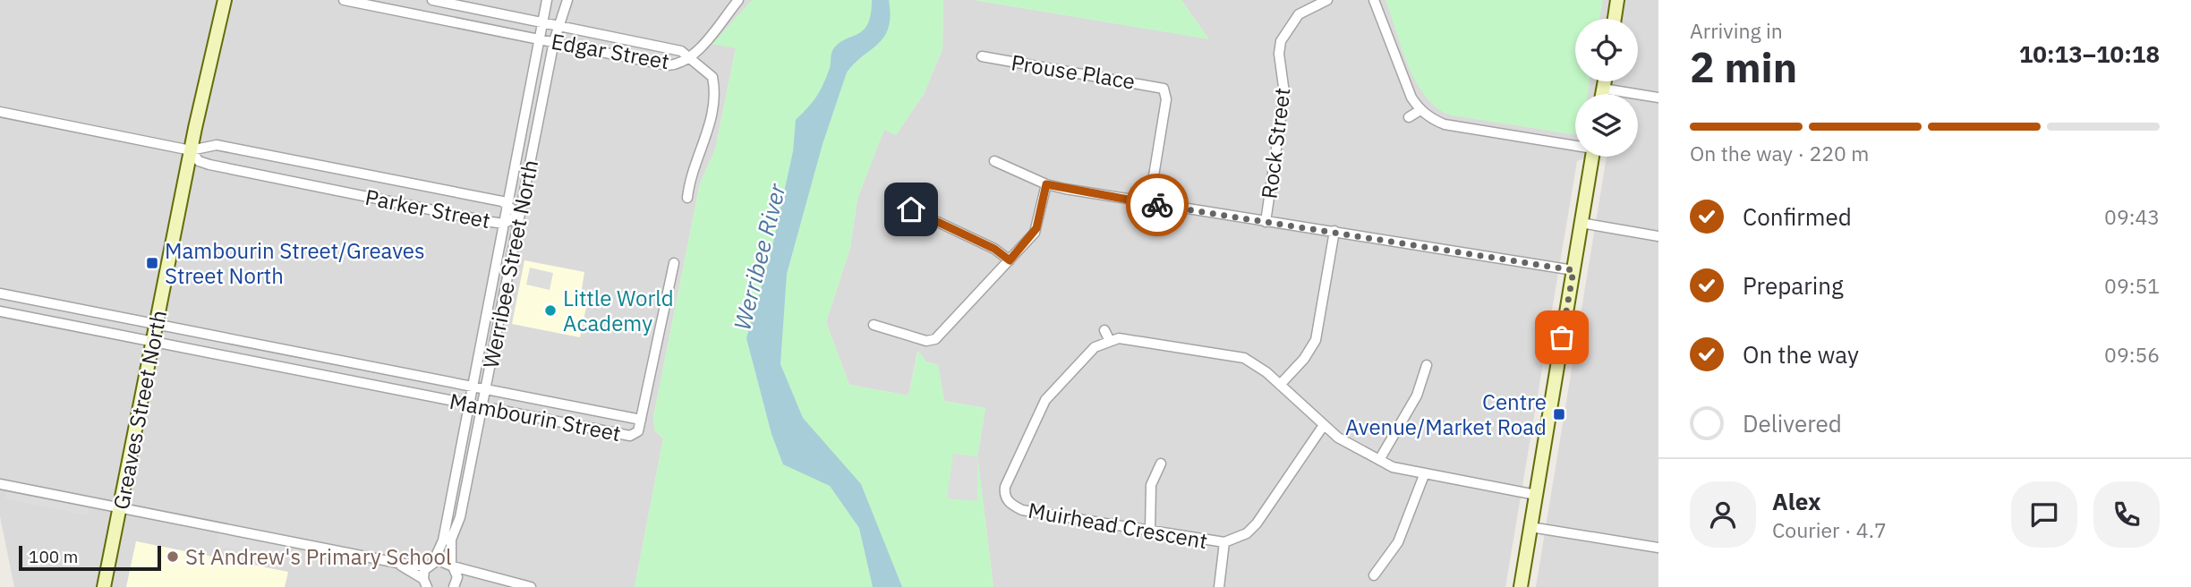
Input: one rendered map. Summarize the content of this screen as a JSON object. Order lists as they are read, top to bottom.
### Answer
{
  "streets": {
    "street": [
      "Edgar Street",
      "Prouse Place",
      "Rock Street",
      "Parker Street",
      "Werribee Street North",
      "Greaves Street North",
      "Mambourin Street",
      "Muirhead Crescent"
    ]
  },
  "crossings": [
    ["Edgar Street", "Werribee Street North"],
    ["Parker Street", "Werribee Street North"],
    ["Parker Street", "Greaves Street North"],
    ["Werribee Street North", "Mambourin Street"],
    ["Greaves Street North", "Mambourin Street"]
  ],
  "water": ["Werribee River"],
  "places": {
    "transit": ["Mambourin Street/Greaves Street North", "Centre Avenue/Market Road"],
    "other": ["Little World Academy", "St Andrew's Primary School"]
  },
  "scale_bar": "100 m",
  "page": {
    "heading": ["2 min", "Arriving in", "10:13–10:18"],
    "panel": ["Alex", "Courier · 4.7"],
    "bar": "On the way · 220 m",
    "list": [
      ["Confirmed", "09:43"],
      ["Preparing", "09:51"],
      ["On the way", "09:56"],
      "Delivered"
    ],
    "scale": "100 m"
  }
}
